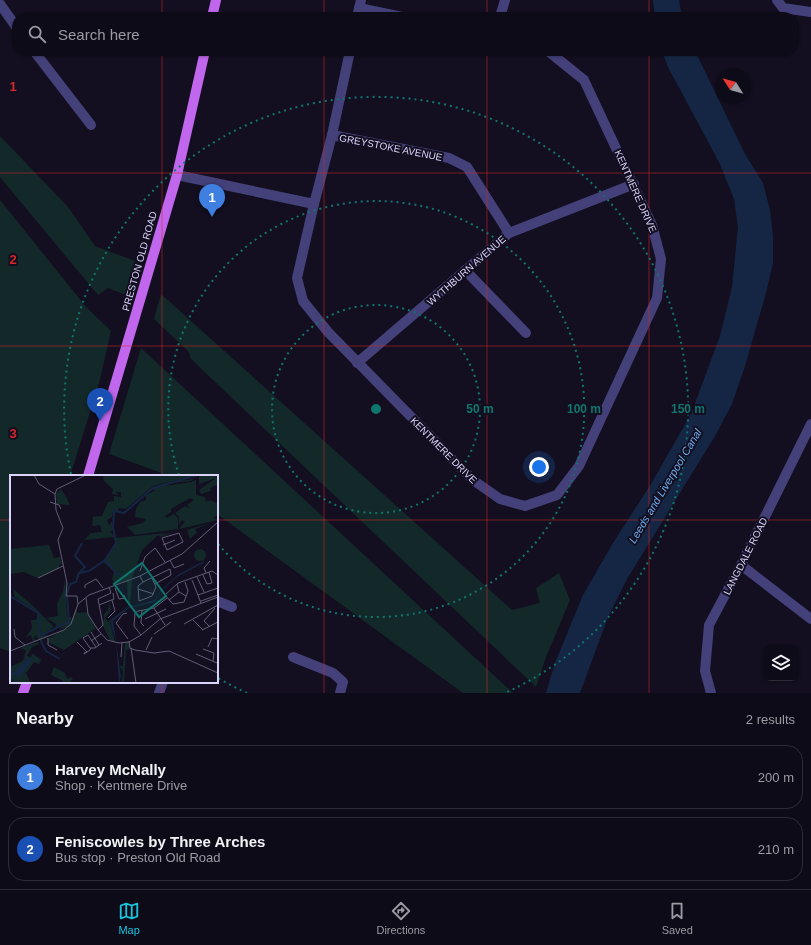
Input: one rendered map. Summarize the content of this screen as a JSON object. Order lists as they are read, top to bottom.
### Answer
{
  "streets": {
    "main road": ["PRESTON OLD ROAD"],
    "street": [
      "GREYSTOKE AVENUE",
      "KENTMERE DRIVE",
      "WYTHBURN AVENUE",
      "LANGDALE ROAD"
    ]
  },
  "crossings": [
    ["GREYSTOKE AVENUE", "KENTMERE DRIVE"],
    ["GREYSTOKE AVENUE", "WYTHBURN AVENUE"],
    ["KENTMERE DRIVE", "WYTHBURN AVENUE"]
  ],
  "water": ["Leeds and Liverpool Canal"],
  "north": "top left",
  "page": {
    "search": "Search here",
    "pins": ["1", "2"],
    "heading": ["Nearby", "2 results"],
    "list": [
      {
        "mark": "1",
        "name": "Harvey McNally",
        "note": "Shop · Kentmere Drive",
        "value": "200 m"
      },
      {
        "mark": "2",
        "name": "Feniscowles by Three Arches",
        "note": "Bus stop · Preston Old Road",
        "value": "210 m"
      }
    ],
    "nav": ["Map", "Directions", "Saved"]
  },
  "grid": {
    "rows": ["1", "2", "3"]
  },
  "rings": ["50 m", "100 m", "150 m"]
}
